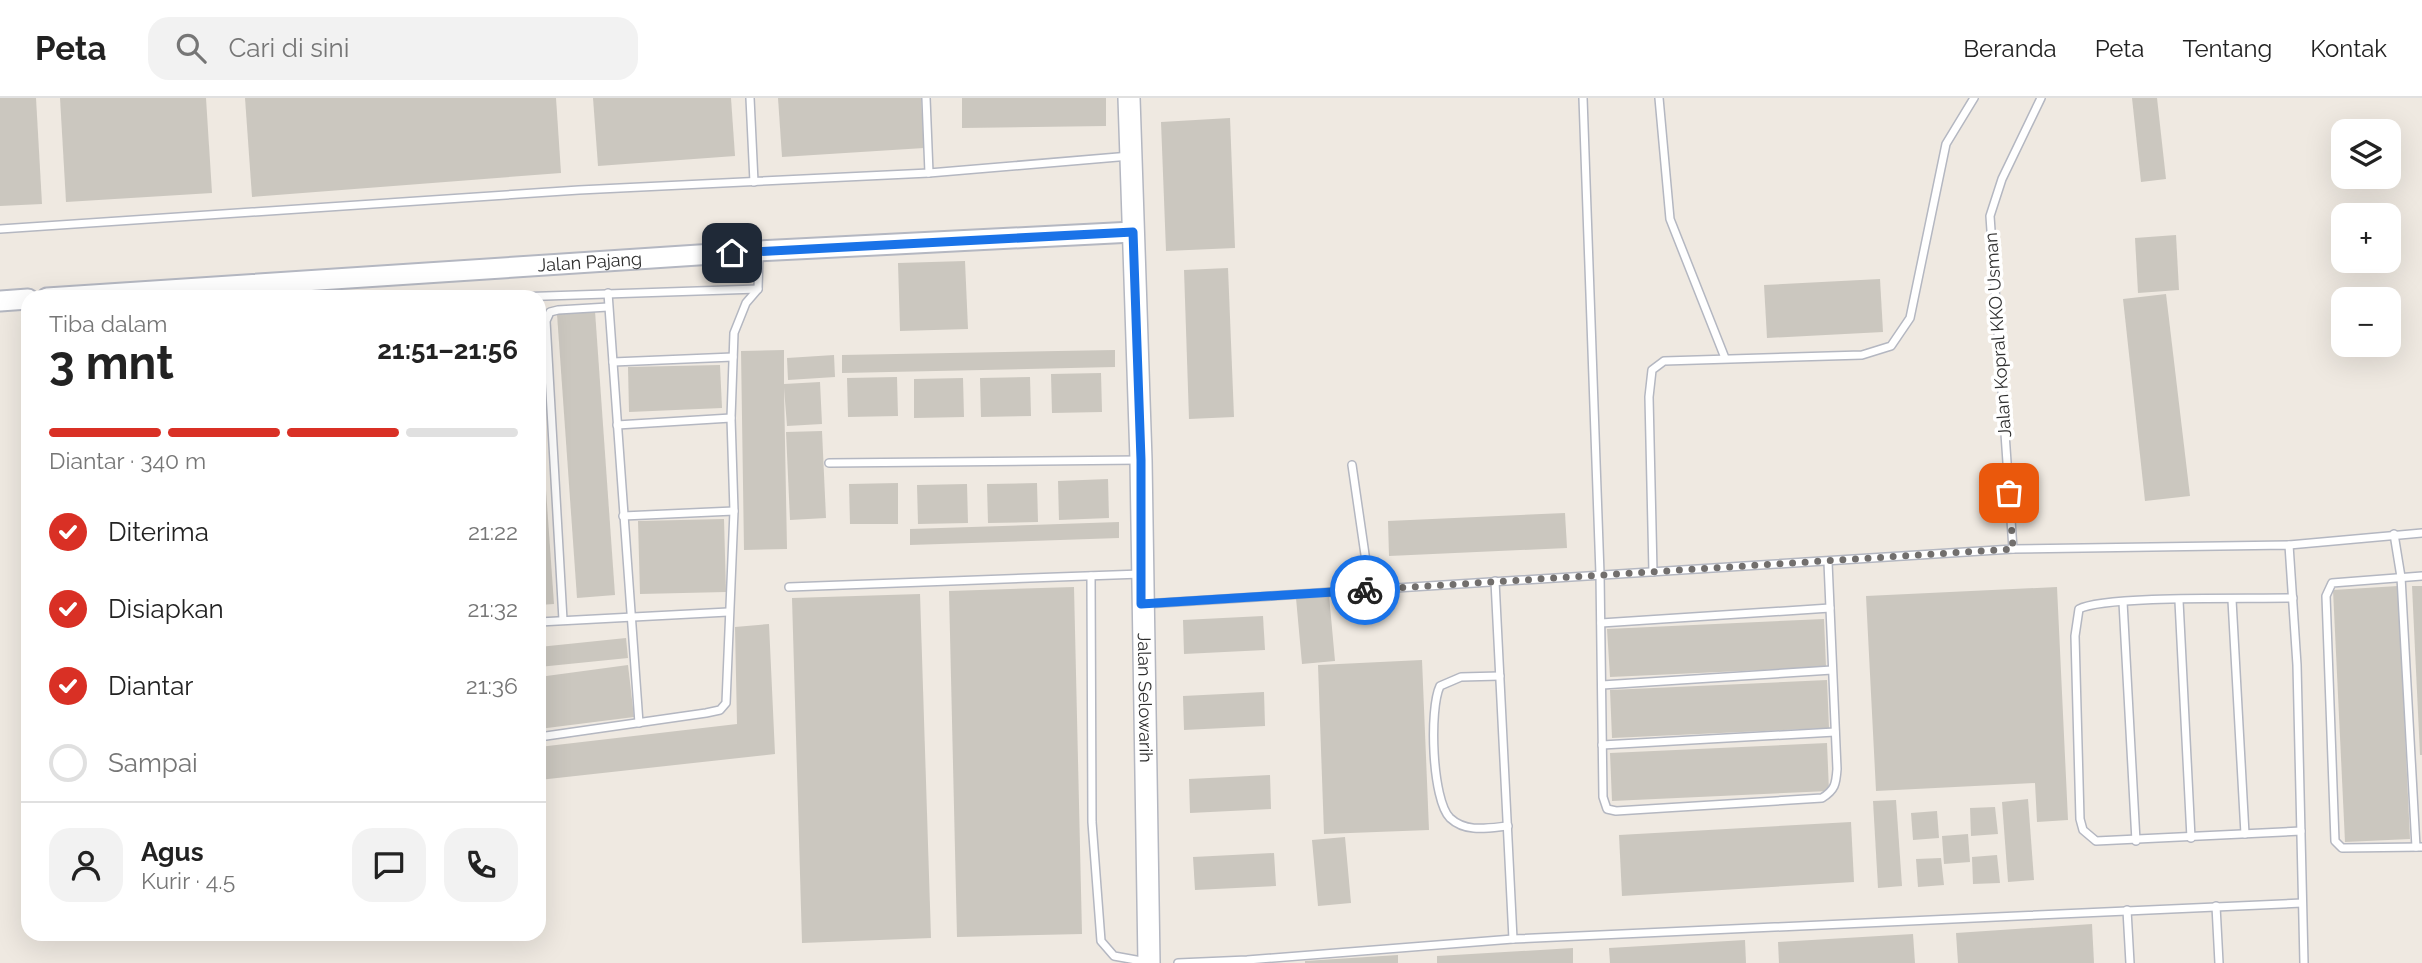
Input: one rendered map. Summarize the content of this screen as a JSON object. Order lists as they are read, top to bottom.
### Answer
{
  "streets": {
    "main road": ["Jalan Selowarih"],
    "street": ["Jalan Pajang"],
    "lane": ["Jalan Kopral KKO Usman"]
  },
  "crossings": [
    ["Jalan Pajang", "Jalan Selowarih"]
  ],
  "page": {
    "header": "Peta",
    "search": "Cari di sini",
    "nav": [
      "Beranda",
      "Peta",
      "Tentang",
      "Kontak"
    ],
    "map_buttons": ["+", "−"],
    "heading": ["3 mnt", "Tiba dalam", "21:51–21:56"],
    "panel": ["Agus", "Kurir · 4.5"],
    "bar": "Diantar · 340 m",
    "list": [
      ["Diterima", "21:22"],
      ["Disiapkan", "21:32"],
      ["Diantar", "21:36"],
      "Sampai"
    ]
  }
}
